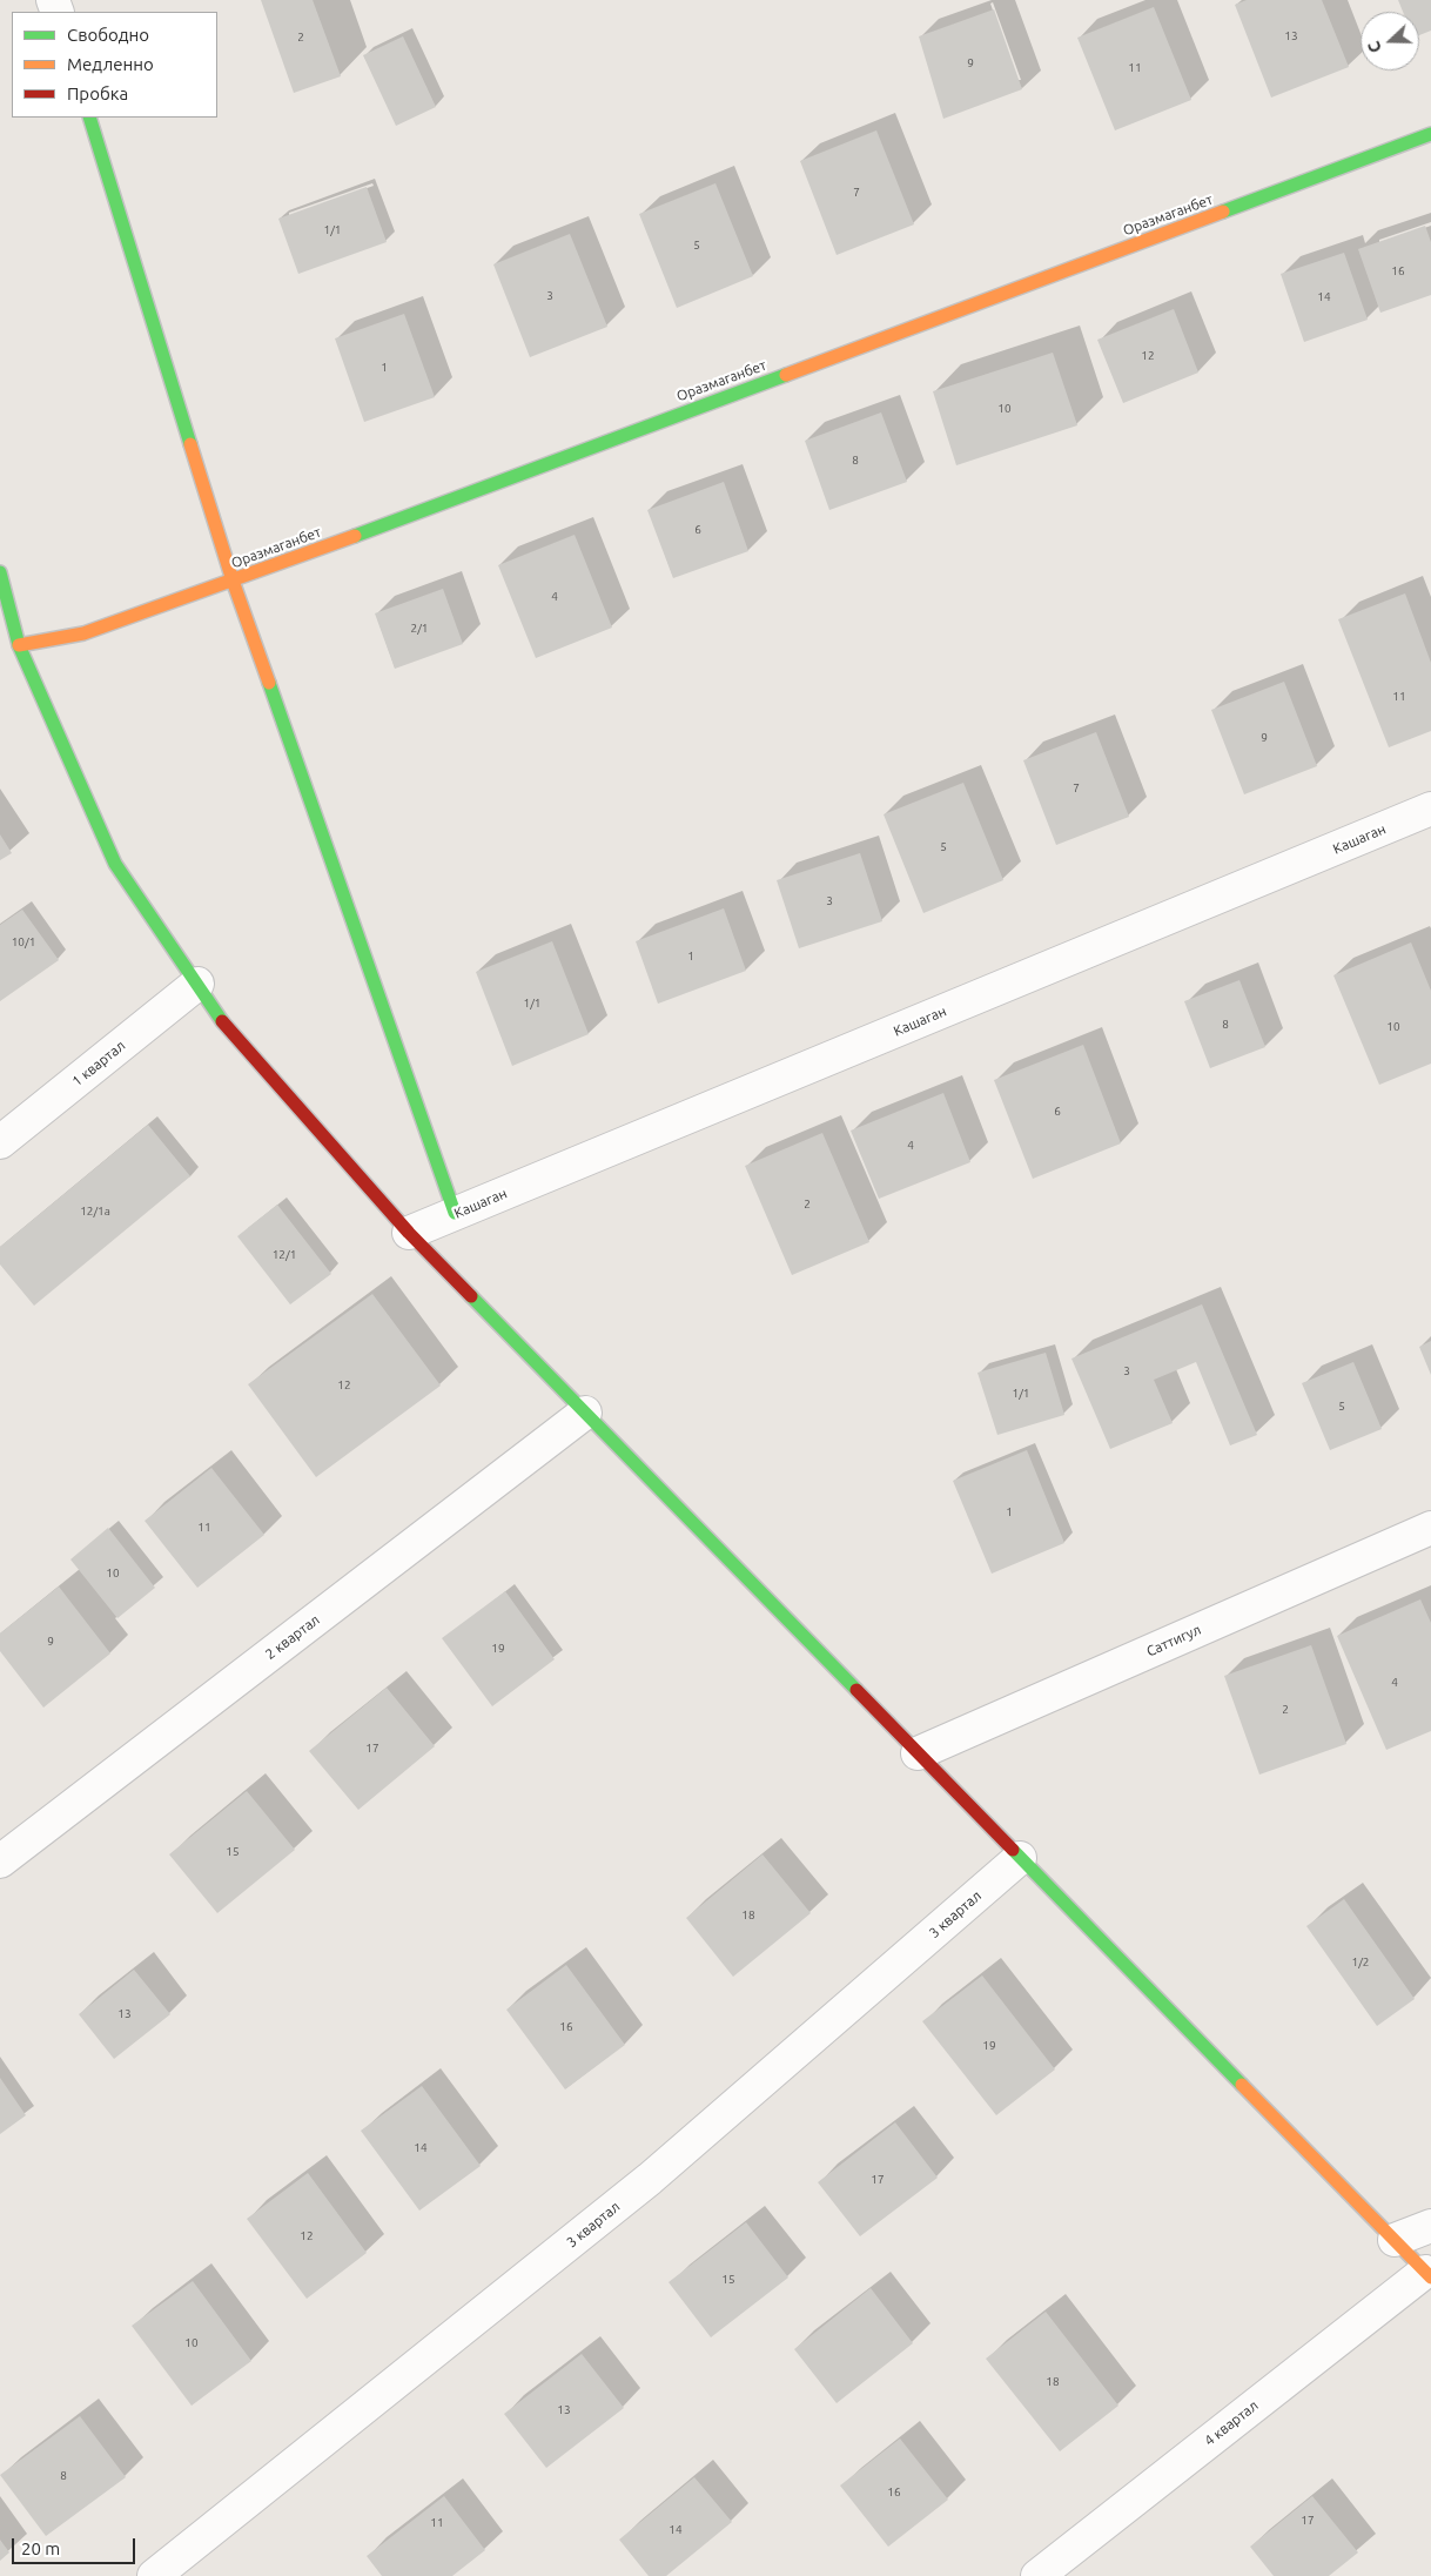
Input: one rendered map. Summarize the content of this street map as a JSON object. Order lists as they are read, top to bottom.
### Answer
{
  "streets": {
    "street": [
      "Оразмаганбет",
      "Кашаган",
      "1 квартал",
      "2 квартал",
      "Саттигул",
      "3 квартал",
      "4 квартал"
    ]
  },
  "house_numbers": [
    "13",
    "2",
    "9",
    "11",
    "7",
    "1/1",
    "5",
    "16",
    "3",
    "14",
    "12",
    "1",
    "10",
    "8",
    "6",
    "4",
    "2/1",
    "11",
    "9",
    "7",
    "5",
    "3",
    "10/1",
    "1",
    "1/1",
    "8",
    "10",
    "6",
    "4",
    "2",
    "12/1а",
    "12/1",
    "3",
    "12",
    "1/1",
    "5",
    "1",
    "11",
    "10",
    "9",
    "19",
    "4",
    "2",
    "17",
    "15",
    "18",
    "1/2",
    "13",
    "16",
    "19",
    "14",
    "17",
    "12",
    "15",
    "10",
    "18",
    "13",
    "8",
    "16",
    "17",
    "11",
    "14"
  ],
  "legend": ["Свободно", "Медленно", "Пробка"],
  "scale_bar": "20 m",
  "north": "left"
}
